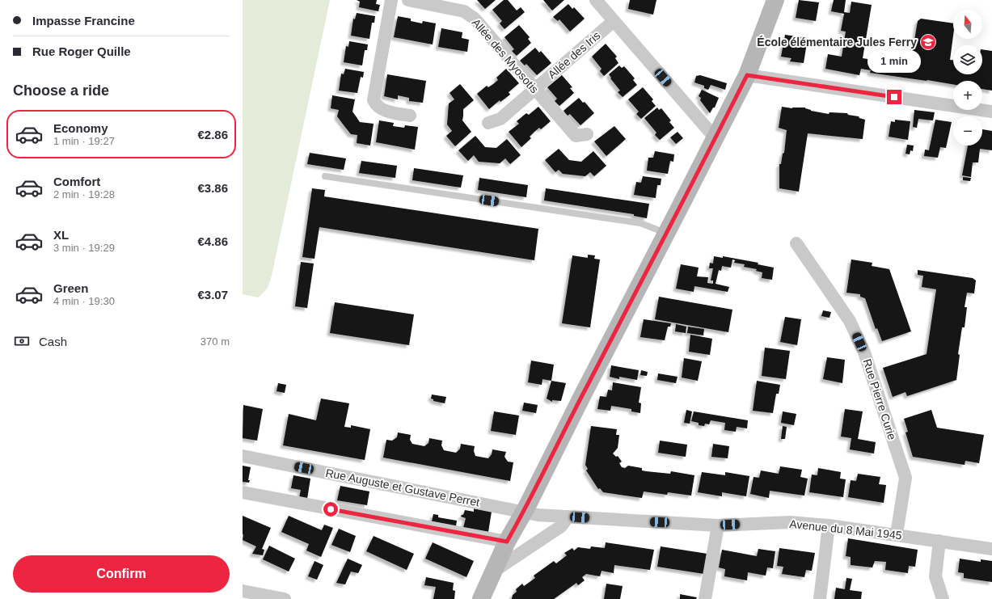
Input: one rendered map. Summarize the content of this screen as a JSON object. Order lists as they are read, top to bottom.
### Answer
{
  "streets": {
    "street": [
      "Allée des Iris",
      "Allée des Myosotis",
      "Rue Pierre Curie",
      "Rue Auguste et Gustave Perret",
      "Avenue du 8 Mai 1945"
    ]
  },
  "crossings": [
    ["Allée des Iris", "Allée des Myosotis"],
    ["Rue Pierre Curie", "Avenue du 8 Mai 1945"],
    ["Rue Auguste et Gustave Perret", "Avenue du 8 Mai 1945"]
  ],
  "places": {
    "school or university": ["École élémentaire Jules Ferry"]
  },
  "north": "top",
  "page": {
    "banner": ["Impasse Francine", "Rue Roger Quille"],
    "map_buttons": ["+", "−"],
    "bubble": "1 min",
    "heading": "Choose a ride",
    "list": [
      {
        "name": "Economy",
        "note": "1 min · 19:27",
        "value": "€2.86"
      },
      {
        "name": "Comfort",
        "note": "2 min · 19:28",
        "value": "€3.86"
      },
      {
        "name": "XL",
        "note": "3 min · 19:29",
        "value": "€4.86"
      },
      {
        "name": "Green",
        "note": "4 min · 19:30",
        "value": "€3.07"
      }
    ],
    "pay": ["Cash", "370 m"],
    "buttons": "Confirm"
  }
}
